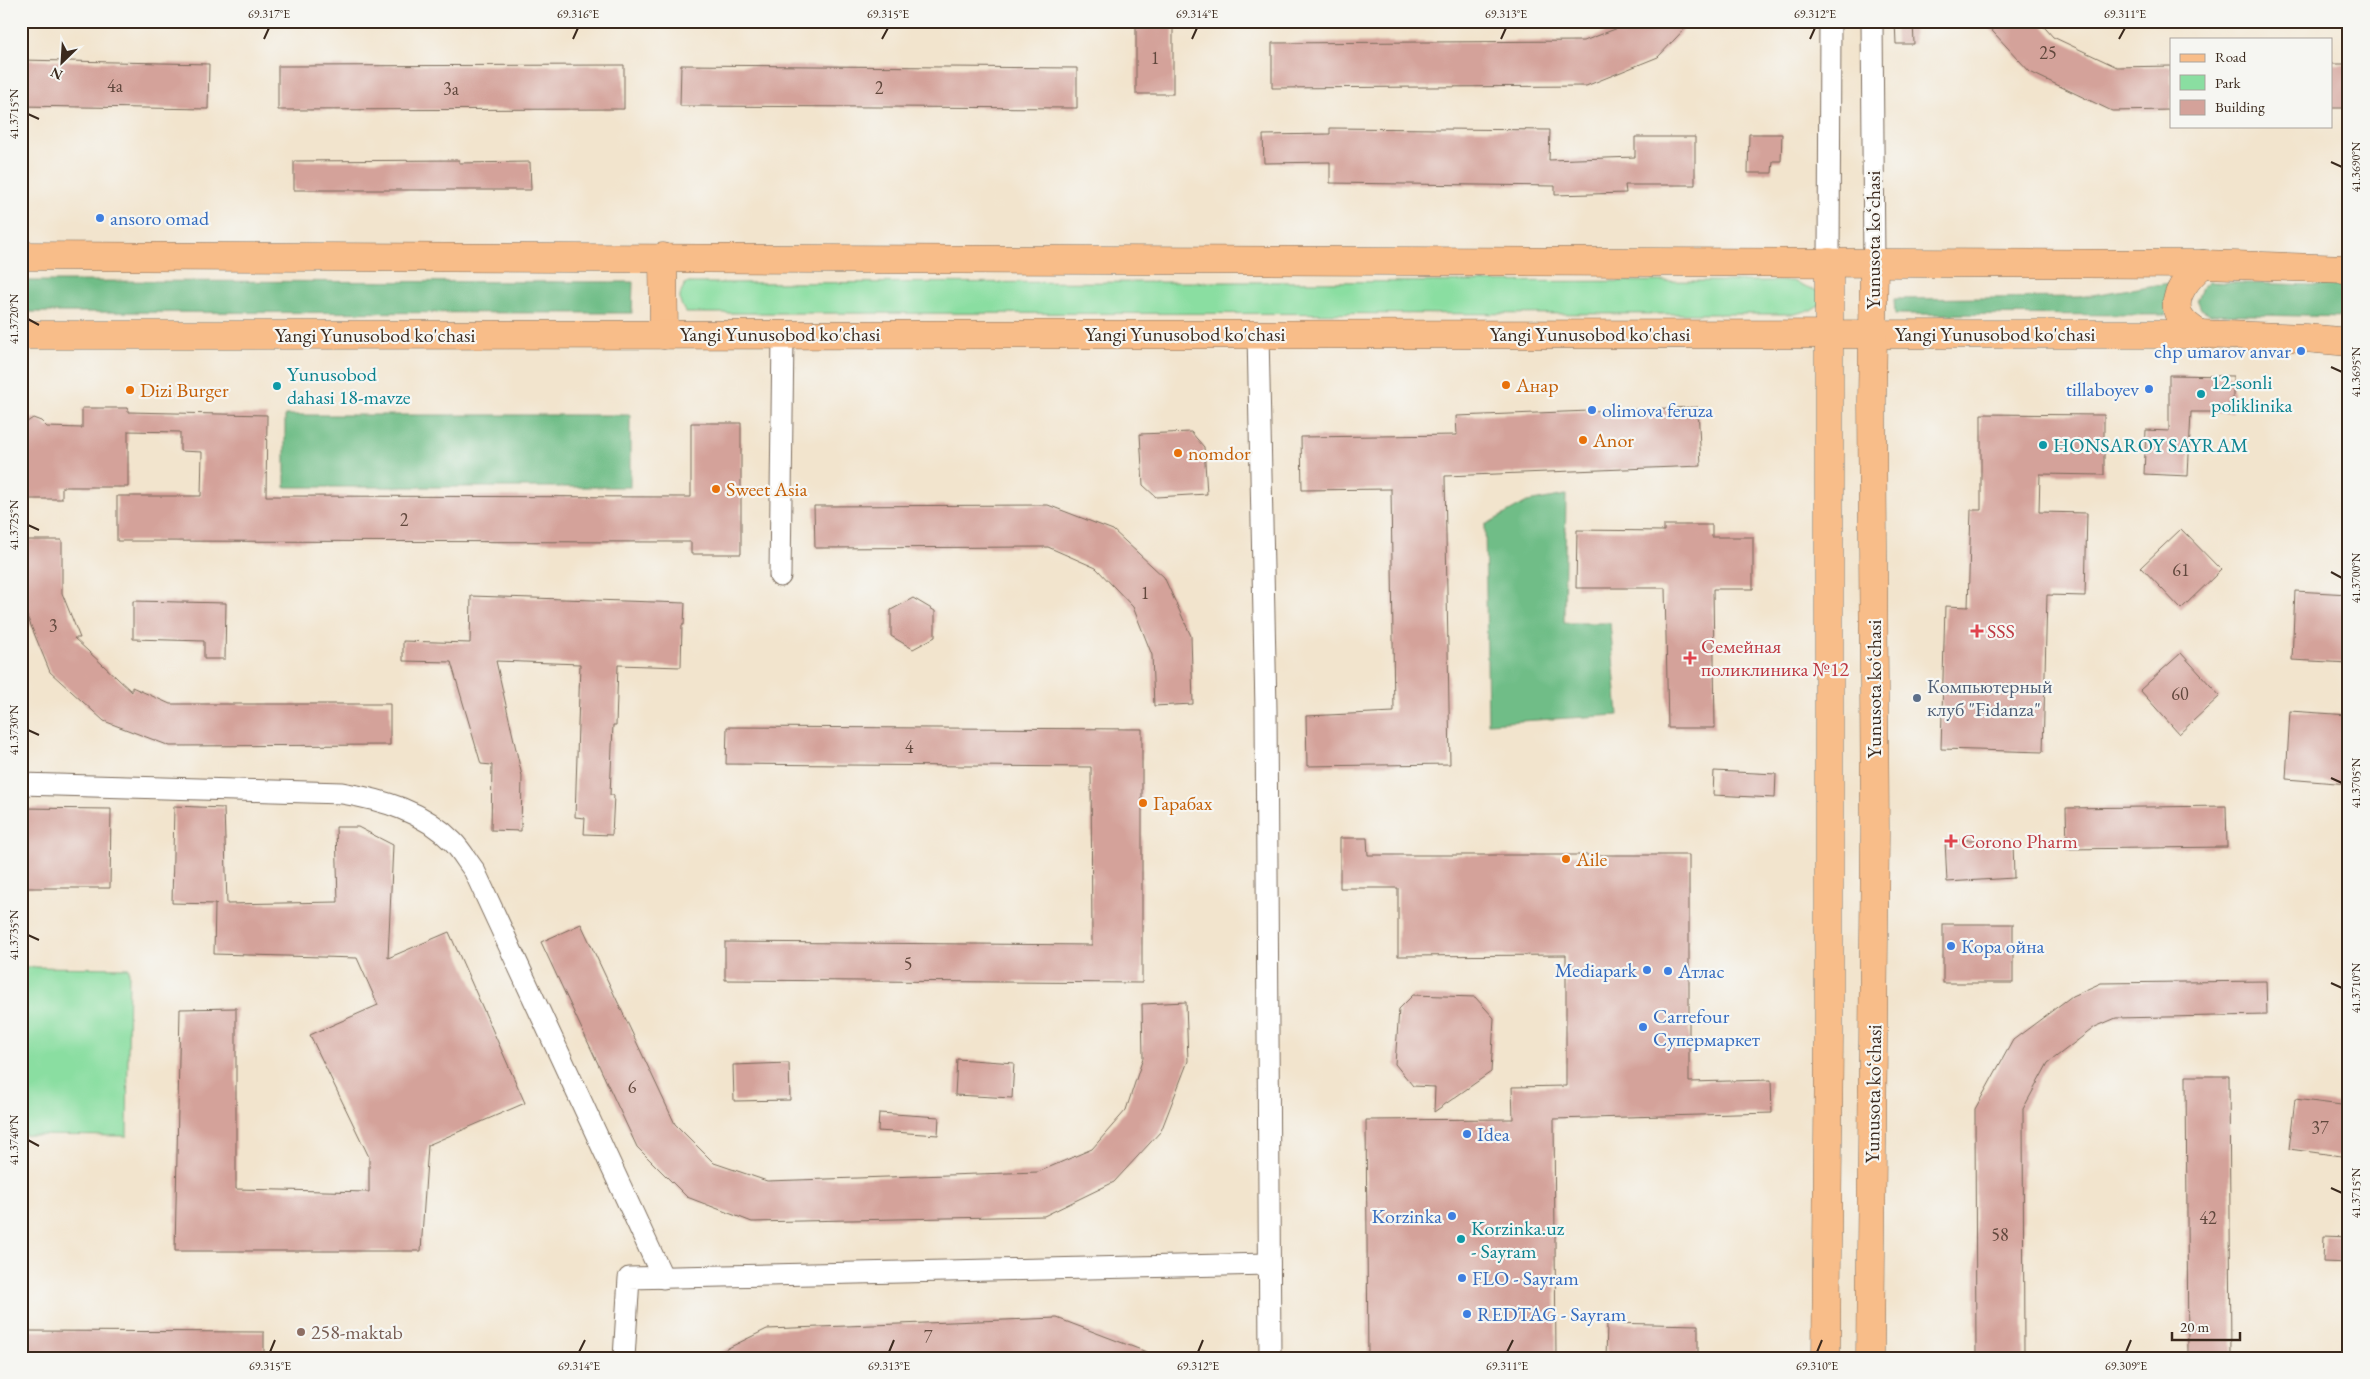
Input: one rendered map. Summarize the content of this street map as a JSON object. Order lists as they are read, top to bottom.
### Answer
{
  "streets": {
    "main road": ["Yunusota koʻchasi", "Yangi Yunusobod ko'chasi"]
  },
  "crossings": [
    ["Yunusota koʻchasi", "Yangi Yunusobod ko'chasi"]
  ],
  "places": {
    "other": [
      "ansoro omad",
      "chp umarov anvar",
      "Анар",
      "Yunusobod dahasi 18-mavze",
      "tillaboyev",
      "Dizi Burger",
      "12-sonli poliklinika",
      "olimova feruza",
      "Anor",
      "HONSAROY SAYRAM",
      "nomdor",
      "Sweet Asia",
      "Компьютерный клуб \"Fidanza\"",
      "Гарабах",
      "Aile",
      "Кора ойна",
      "Mediapark",
      "Атлас",
      "Carrefour Супермаркет",
      "Idea",
      "Korzinka",
      "Korzinka.uz - Sayram",
      "FLO - Sayram",
      "REDTAG - Sayram",
      "258-maktab"
    ],
    "health": ["SSS", "Семейная поликлиника №12", "Corono Pharm"]
  },
  "house_numbers": [
    "25",
    "1",
    "4а",
    "2",
    "3а",
    "2",
    "61",
    "1",
    "3",
    "60",
    "4",
    "5",
    "6",
    "37",
    "42",
    "58",
    "7"
  ],
  "legend": ["Road", "Park", "Building"],
  "scale_bar": "20 m",
  "north": "bottom left",
  "coordinates": [
    "69.317°E",
    "69.316°E",
    "69.315°E",
    "69.314°E",
    "69.313°E",
    "69.312°E",
    "69.311°E",
    "41.3715°N",
    "41.3690°N",
    "41.3720°N",
    "41.3695°N",
    "41.3725°N",
    "41.3700°N",
    "41.3730°N",
    "41.3705°N",
    "41.3735°N",
    "41.3710°N",
    "41.3740°N",
    "69.310°E",
    "69.309°E"
  ]
}
